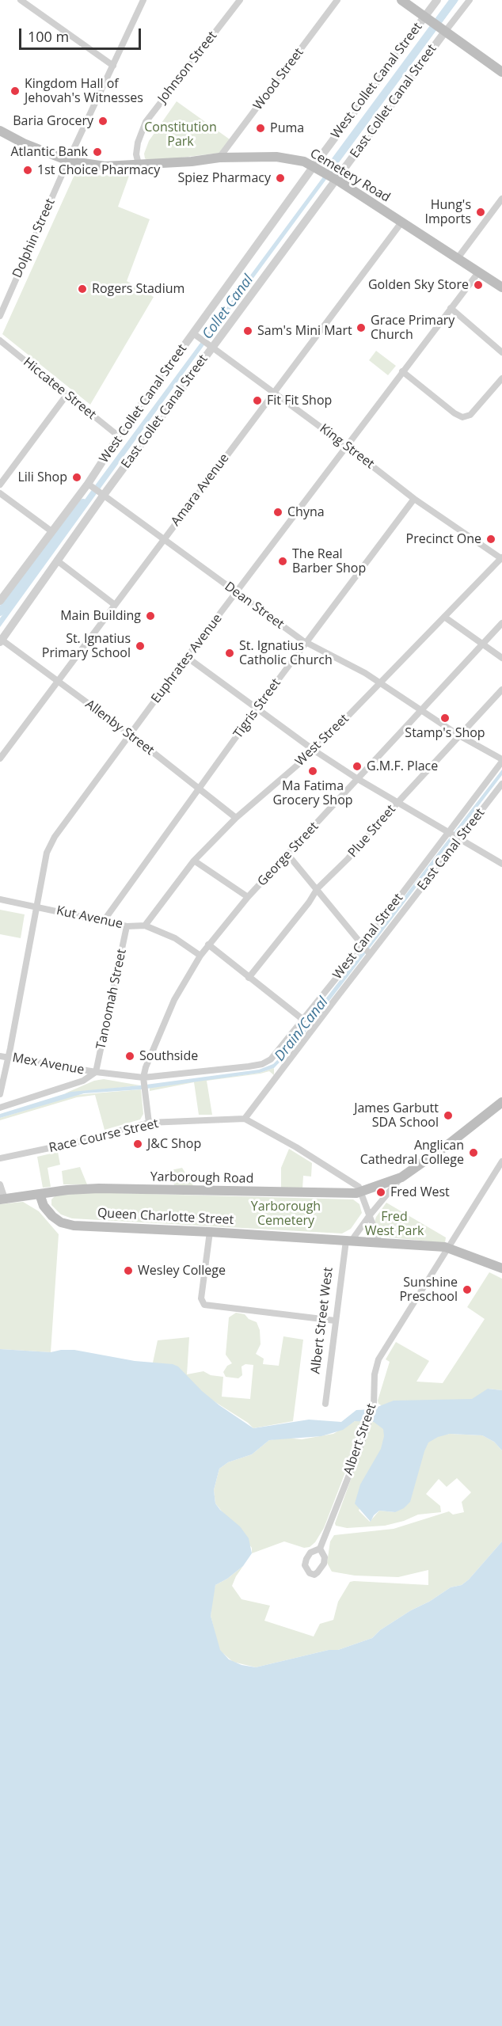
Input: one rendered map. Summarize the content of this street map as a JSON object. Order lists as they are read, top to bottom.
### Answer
{
  "streets": {
    "main road": [
      "Cemetery Road",
      "Yarborough Road",
      "Queen Charlotte Street",
      "Albert Street West"
    ],
    "street": [
      "Johnson Street",
      "Wood Street",
      "West Collet Canal Street",
      "East Collet Canal Street",
      "Dolphin Street",
      "Hiccatee Street",
      "King Street",
      "Amara Avenue",
      "Dean Street",
      "Euphrates Avenue",
      "Tigris Street",
      "Allenby Street",
      "West Street",
      "Plue Street",
      "East Canal Street",
      "George Street",
      "Kut Avenue",
      "West Canal Street",
      "Tanoomah Street",
      "Mex Avenue",
      "Race Course Street",
      "Albert Street"
    ]
  },
  "crossings": [
    ["Johnson Street", "Cemetery Road"],
    ["Wood Street", "Cemetery Road"],
    ["West Collet Canal Street", "Cemetery Road"],
    ["West Collet Canal Street", "Hiccatee Street"],
    ["West Collet Canal Street", "King Street"],
    ["West Collet Canal Street", "Dean Street"],
    ["East Collet Canal Street", "Cemetery Road"],
    ["East Collet Canal Street", "King Street"],
    ["East Collet Canal Street", "Dean Street"],
    ["East Collet Canal Street", "Allenby Street"],
    ["Cemetery Road", "Dolphin Street"],
    ["Cemetery Road", "Amara Avenue"],
    ["Cemetery Road", "Euphrates Avenue"],
    ["King Street", "Amara Avenue"],
    ["King Street", "Euphrates Avenue"],
    ["King Street", "Tigris Street"],
    ["King Street", "West Street"],
    ["Amara Avenue", "Dean Street"],
    ["Amara Avenue", "Allenby Street"],
    ["Dean Street", "Euphrates Avenue"],
    ["Dean Street", "Tigris Street"],
    ["Dean Street", "West Street"],
    ["Dean Street", "Plue Street"],
    ["Dean Street", "George Street"],
    ["Dean Street", "West Canal Street"],
    ["Euphrates Avenue", "Allenby Street"],
    ["Euphrates Avenue", "Kut Avenue"],
    ["Euphrates Avenue", "Mex Avenue"],
    ["Tigris Street", "Allenby Street"],
    ["Tigris Street", "Kut Avenue"],
    ["Allenby Street", "West Street"],
    ["West Street", "Kut Avenue"],
    ["East Canal Street", "West Canal Street"],
    ["East Canal Street", "Race Course Street"],
    ["George Street", "Kut Avenue"],
    ["George Street", "West Canal Street"],
    ["George Street", "Race Course Street"],
    ["Kut Avenue", "Tanoomah Street"],
    ["West Canal Street", "Tanoomah Street"],
    ["West Canal Street", "Mex Avenue"],
    ["Tanoomah Street", "Mex Avenue"],
    ["Yarborough Road", "Queen Charlotte Street"],
    ["Yarborough Road", "Albert Street West"],
    ["Queen Charlotte Street", "Albert Street West"],
    ["Queen Charlotte Street", "Albert Street"]
  ],
  "water": ["Collet Canal", "Drain/Canal"],
  "parks": ["Constitution Park", "Yarborough Cemetery", "Fred West Park"],
  "places": [
    "Kingdom Hall of Jehovah's Witnesses",
    "Baria Grocery",
    "Puma",
    "Atlantic Bank",
    "1st Choice Pharmacy",
    "Spiez Pharmacy",
    "Hung's Imports",
    "Golden Sky Store",
    "Rogers Stadium",
    "Grace Primary Church",
    "Sam's Mini Mart",
    "Fit Fit Shop",
    "Lili Shop",
    "Chyna",
    "Precinct One",
    "The Real Barber Shop",
    "Main Building",
    "St. Ignatius Primary School",
    "St. Ignatius Catholic Church",
    "Stamp's Shop",
    "G.M.F. Place",
    "Ma Fatima Grocery Shop",
    "Southside",
    "James Garbutt SDA School",
    "J&C Shop",
    "Anglican Cathedral College",
    "Fred West",
    "Wesley College",
    "Sunshine Preschool"
  ],
  "scale_bar": "100 m"
}
